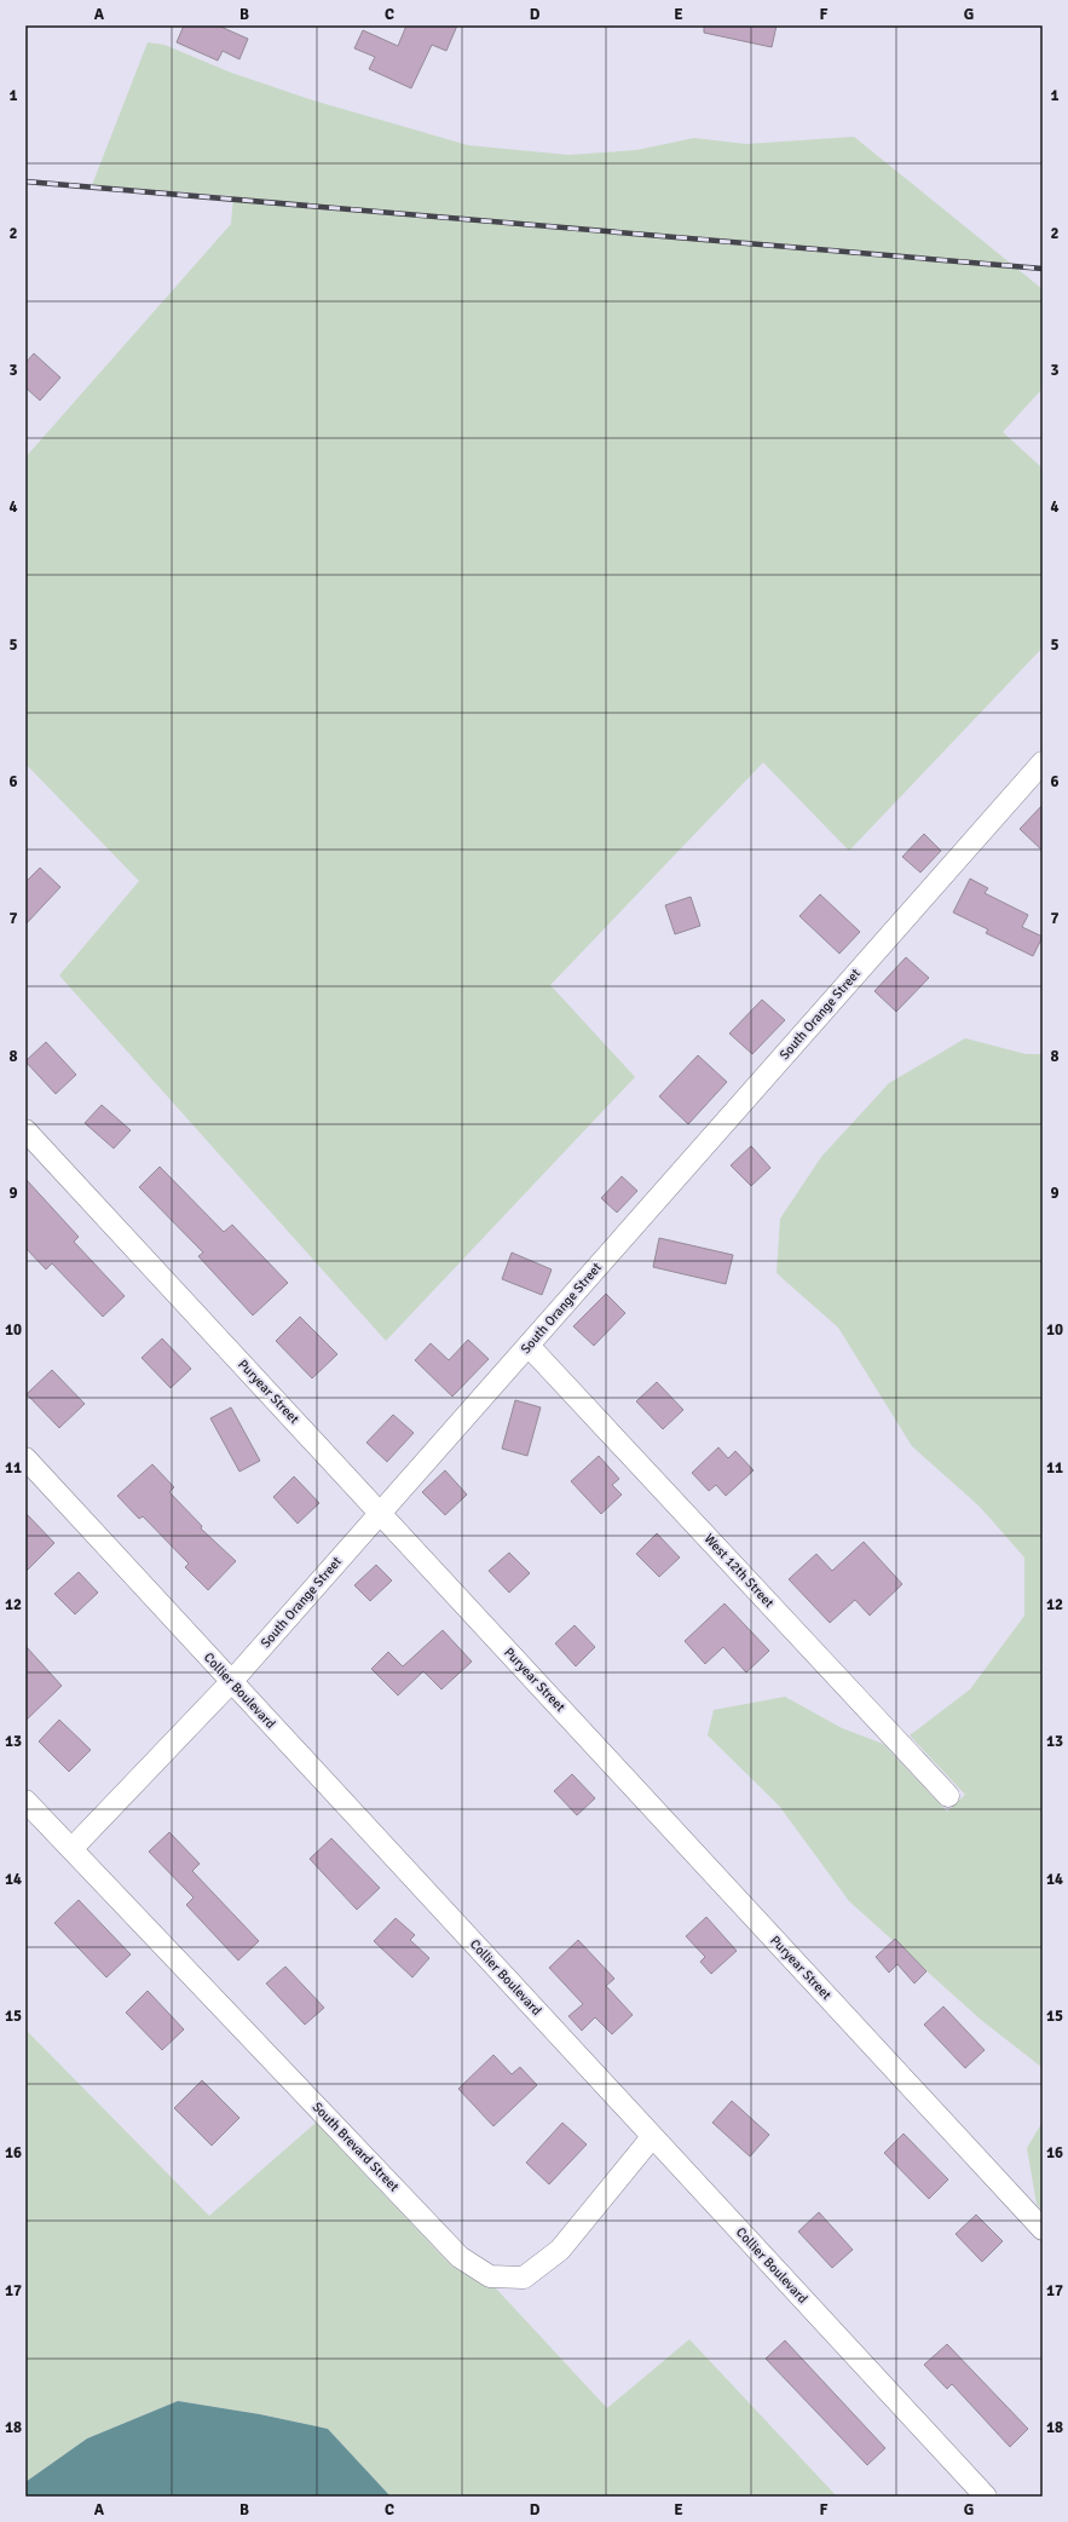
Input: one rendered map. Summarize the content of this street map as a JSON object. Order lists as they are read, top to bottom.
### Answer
{
  "streets": {
    "street": [
      "South Orange Street",
      "Puryear Street",
      "West 12th Street",
      "Collier Boulevard",
      "South Brevard Street"
    ]
  },
  "crossings": [
    ["South Orange Street", "Puryear Street"],
    ["South Orange Street", "West 12th Street"],
    ["South Orange Street", "Collier Boulevard"],
    ["South Orange Street", "South Brevard Street"],
    ["Collier Boulevard", "South Brevard Street"]
  ],
  "grid": {
    "columns": [
      "A",
      "B",
      "C",
      "D",
      "E",
      "F",
      "G"
    ],
    "rows": [
      "1",
      "2",
      "3",
      "4",
      "5",
      "6",
      "7",
      "8",
      "9",
      "10",
      "11",
      "12",
      "13",
      "14",
      "15",
      "16",
      "17",
      "18"
    ]
  }
}
